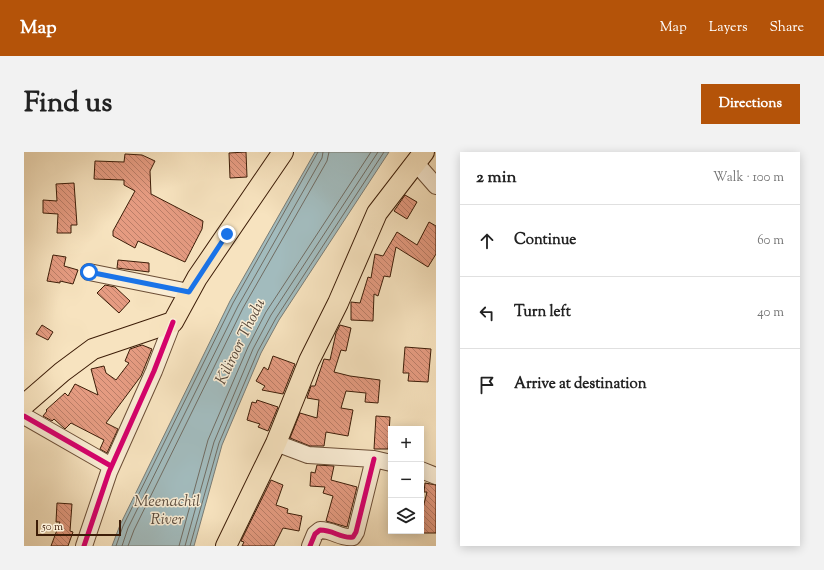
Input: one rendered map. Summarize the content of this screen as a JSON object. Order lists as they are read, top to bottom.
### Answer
{
  "water": ["Kiliroor Thodu", "Meenachil River"],
  "scale_bar": "50 m",
  "page": {
    "header": "Map",
    "nav": ["Map", "Layers", "Share"],
    "title": "Find us",
    "buttons": "Directions",
    "heading": ["2 min", "Walk · 100 m"],
    "list": [
      ["Continue", "60 m"],
      ["Turn left", "40 m"],
      "Arrive at destination"
    ],
    "map_buttons": ["+", "−"],
    "scale": "50 m"
  }
}
